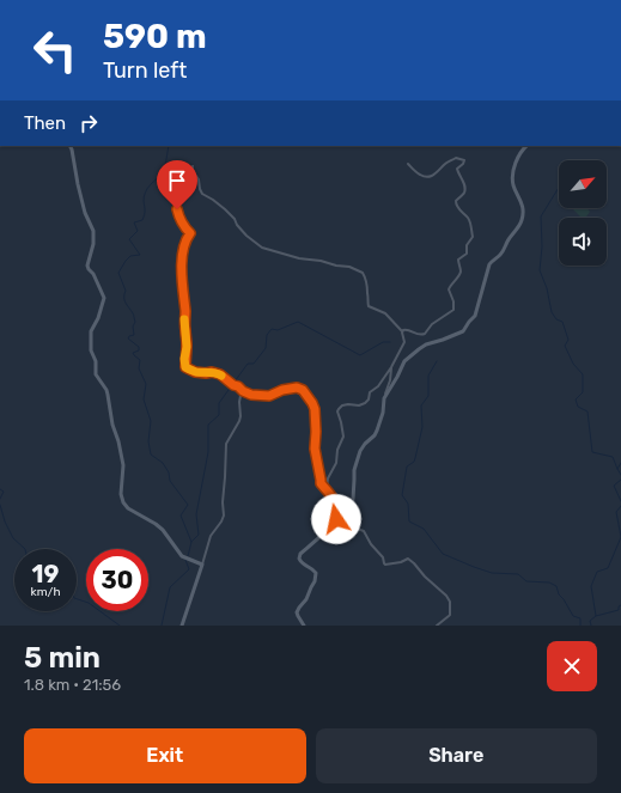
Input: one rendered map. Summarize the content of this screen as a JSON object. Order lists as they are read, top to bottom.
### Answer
{
  "north": "top right",
  "page": {
    "turn": ["590 m", "Turn left"],
    "then": "Then",
    "speed": "19 km/h",
    "limit": "30",
    "heading": ["5 min", "1.8 km · 21:56"],
    "buttons": ["Exit", "Share"]
  }
}
